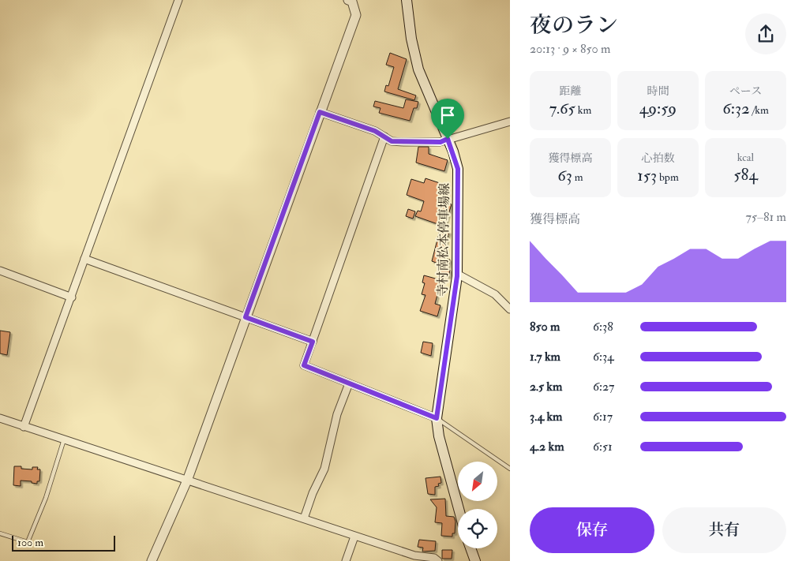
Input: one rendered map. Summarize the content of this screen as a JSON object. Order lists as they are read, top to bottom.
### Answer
{
  "streets": {
    "main road": ["寺村南松本停車場線"]
  },
  "scale_bar": "100 m",
  "north": "bottom left",
  "page": {
    "heading": ["夜のラン", "20:13 · 9 × 850 m"],
    "stats": [
      ["距離", "7.65 km"],
      ["時間", "49:59"],
      ["ペース", "6:32 /km"],
      ["獲得標高", "63 m"],
      ["心拍数", "153 bpm"],
      ["kcal", "584"]
    ],
    "chart": ["獲得標高", "75–81 m"],
    "list": [
      {
        "name": "850 m",
        "note": "6:38"
      },
      {
        "name": "1.7 km",
        "note": "6:34"
      },
      {
        "name": "2.5 km",
        "note": "6:27"
      },
      {
        "name": "3.4 km",
        "note": "6:17"
      },
      {
        "name": "4.2 km",
        "note": "6:51"
      }
    ],
    "buttons": ["保存", "共有"],
    "scale": "100 m"
  }
}
